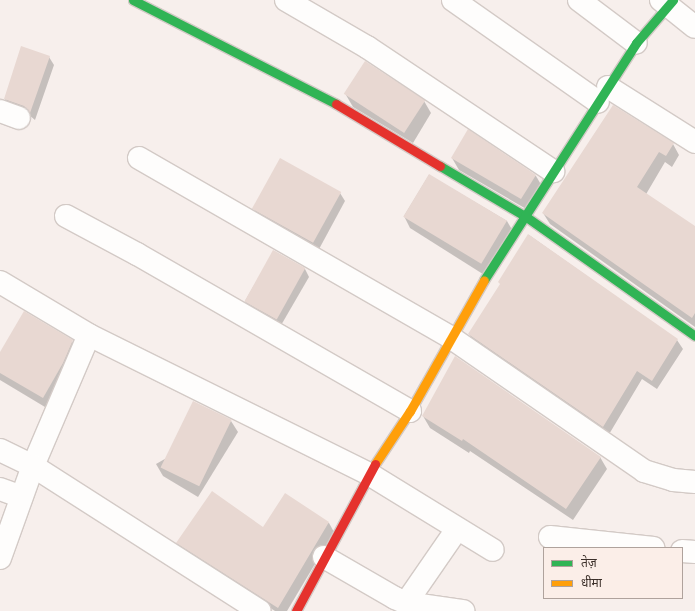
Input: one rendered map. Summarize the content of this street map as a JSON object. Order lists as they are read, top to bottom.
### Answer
{
  "legend": ["तेज़", "धीमा"]
}
